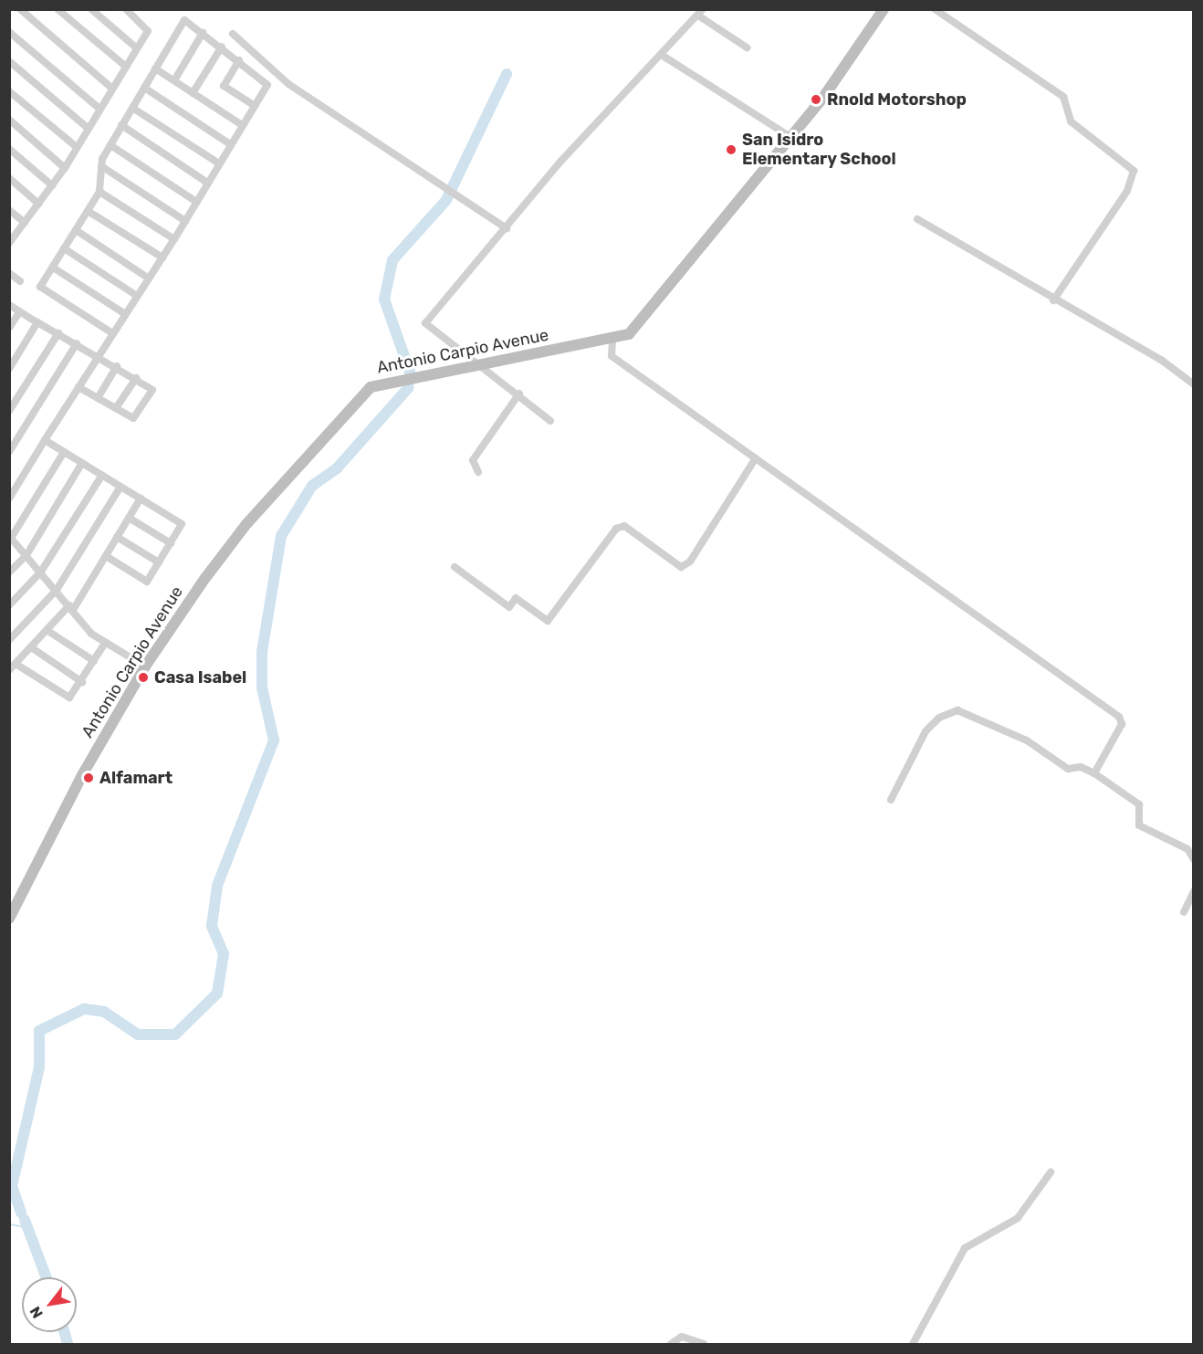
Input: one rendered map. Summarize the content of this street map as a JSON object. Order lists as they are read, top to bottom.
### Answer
{
  "streets": {
    "street": ["Antonio Carpio Avenue"]
  },
  "places": [
    "Rnold Motorshop",
    "San Isidro Elementary School",
    "Casa Isabel",
    "Alfamart"
  ],
  "north": "bottom left"
}
